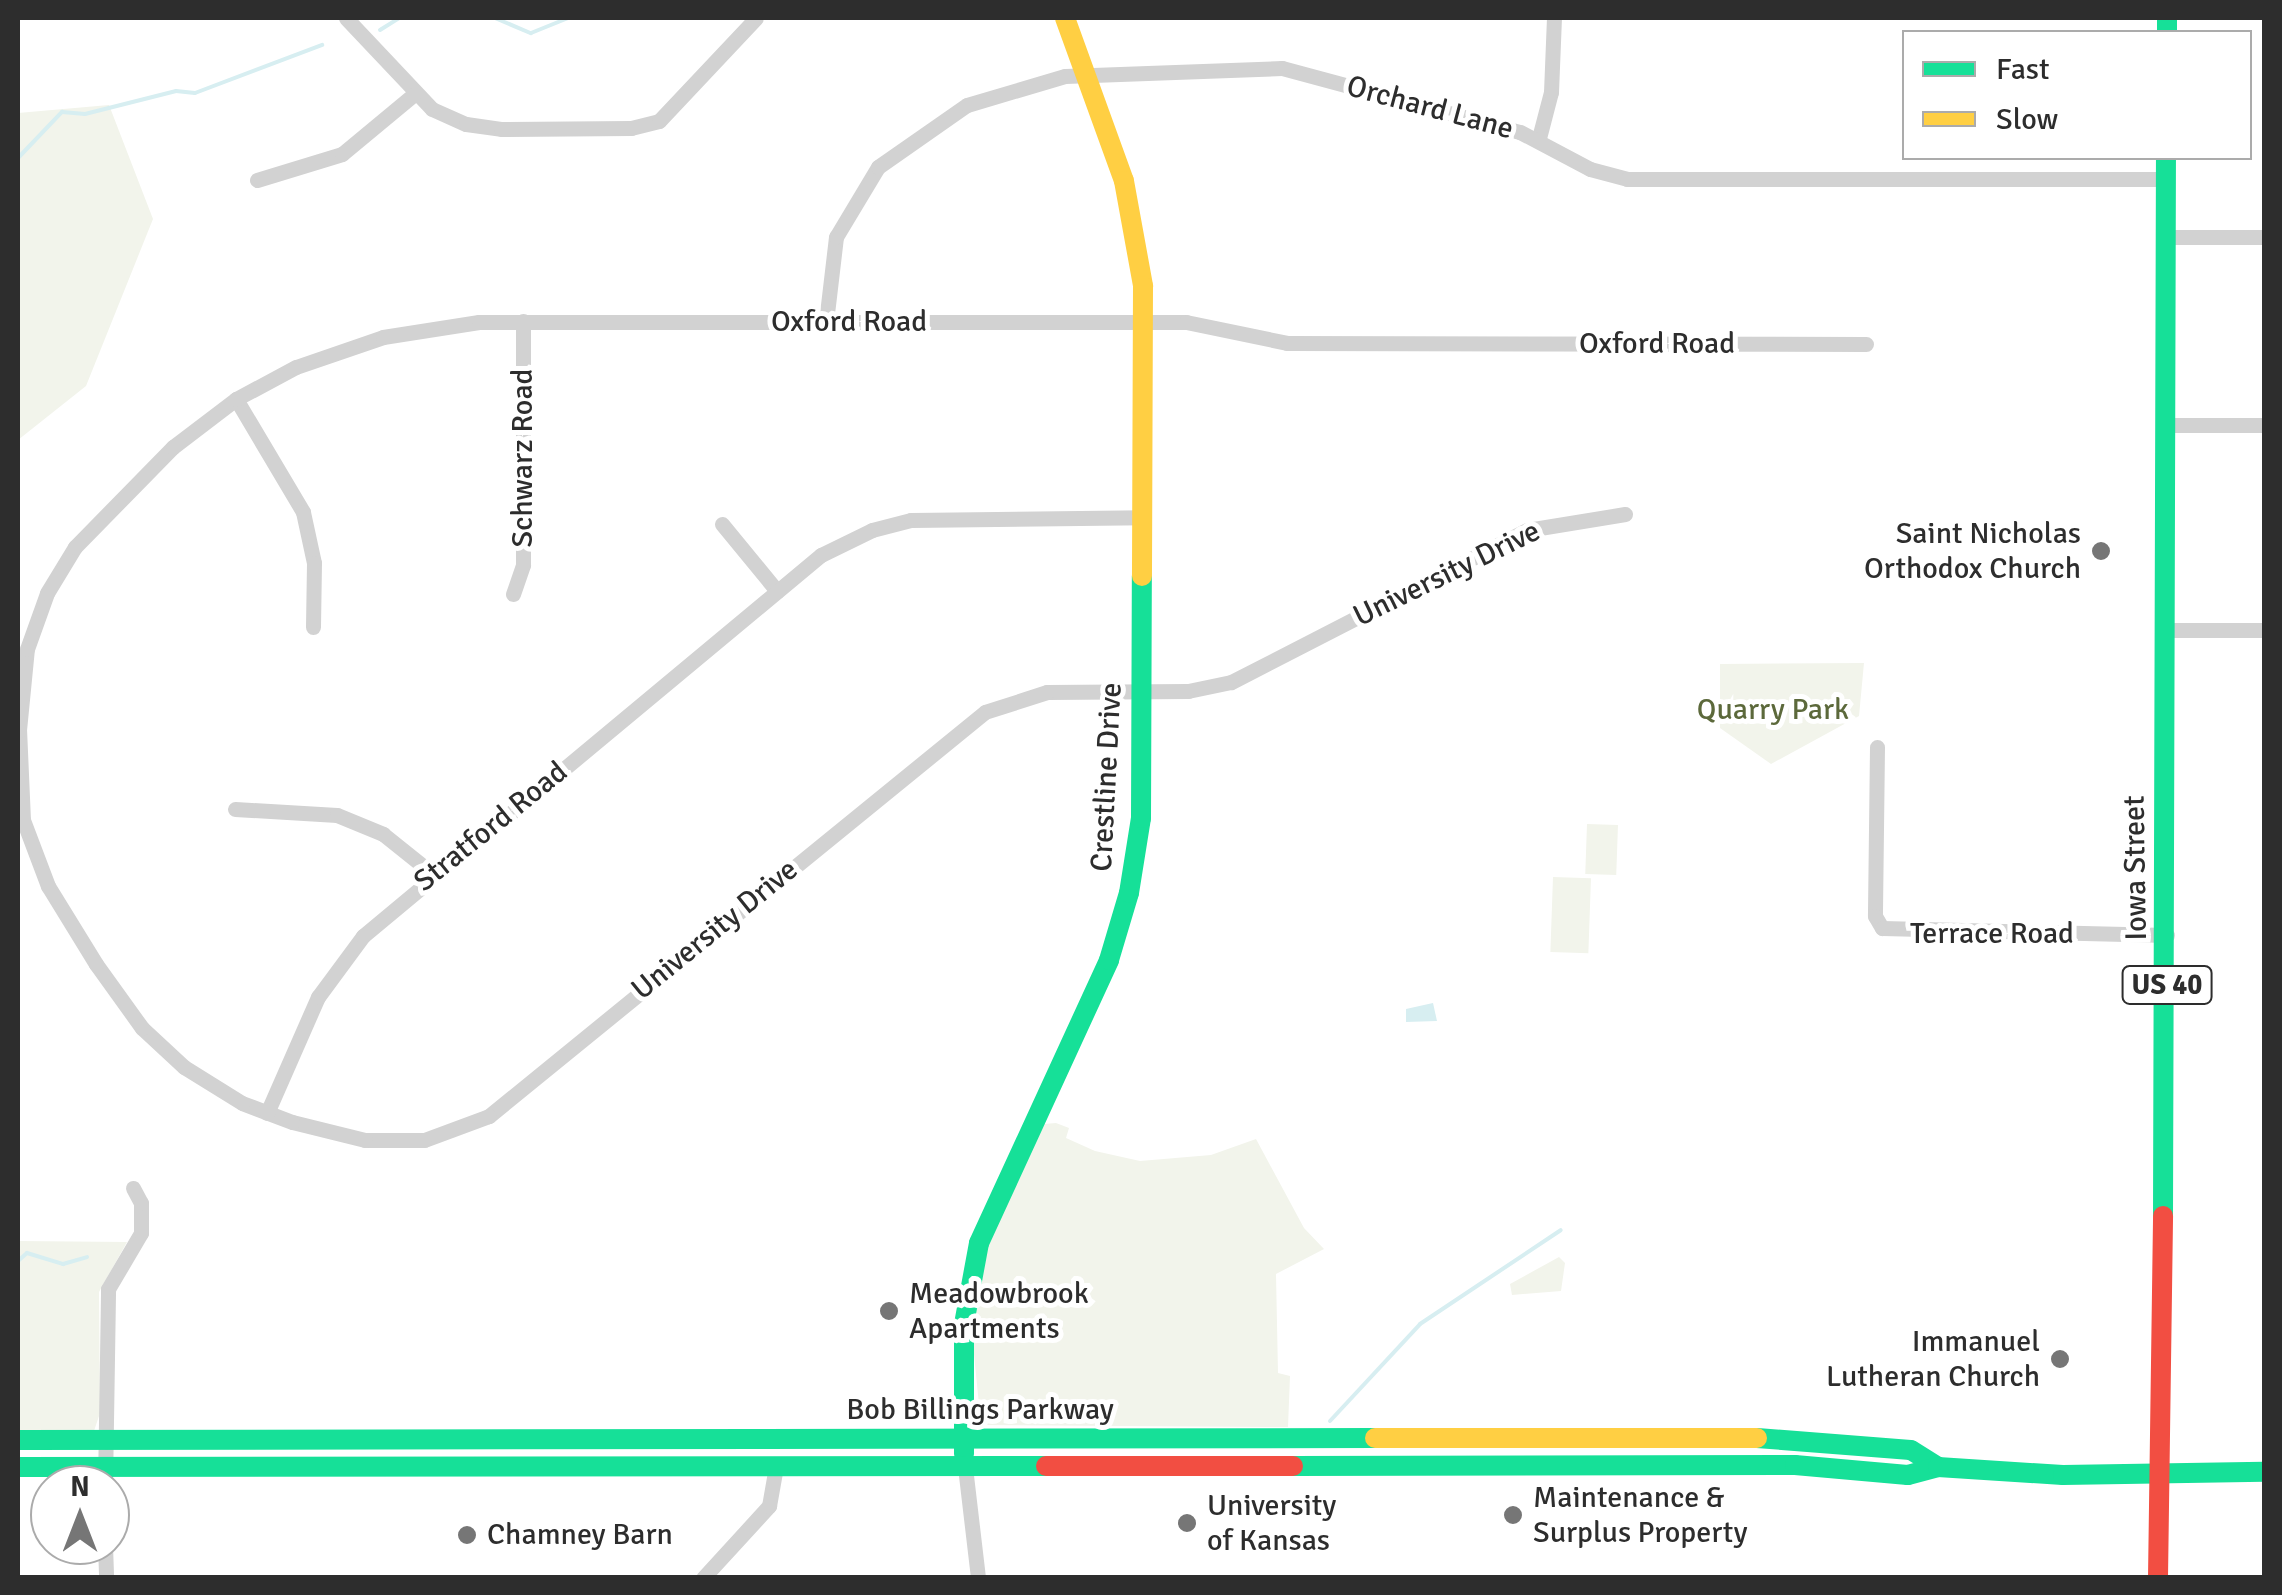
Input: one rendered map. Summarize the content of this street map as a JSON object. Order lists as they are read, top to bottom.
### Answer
{
  "streets": {
    "main road": [
      "Crestline Drive",
      "Iowa Street",
      "US 40",
      "Bob Billings Parkway"
    ],
    "street": [
      "Orchard Lane",
      "Oxford Road",
      "Schwarz Road",
      "University Drive",
      "Stratford Road",
      "Terrace Road"
    ]
  },
  "crossings": [
    ["Orchard Lane", "Oxford Road"],
    ["Orchard Lane", "Crestline Drive"],
    ["Orchard Lane", "Iowa Street"],
    ["Oxford Road", "Schwarz Road"],
    ["Oxford Road", "University Drive"],
    ["Oxford Road", "Crestline Drive"],
    ["University Drive", "Crestline Drive"],
    ["University Drive", "Stratford Road"],
    ["Crestline Drive", "Stratford Road"],
    ["Crestline Drive", "Bob Billings Parkway"],
    ["Iowa Street", "Terrace Road"],
    ["Iowa Street", "Bob Billings Parkway"]
  ],
  "parks": ["Quarry Park"],
  "places": [
    "Saint Nicholas Orthodox Church",
    "Meadowbrook Apartments",
    "Immanuel Lutheran Church",
    "Maintenance & Surplus Property",
    "University of Kansas",
    "Chamney Barn"
  ],
  "legend": ["Fast", "Slow"],
  "north": "top"
}
